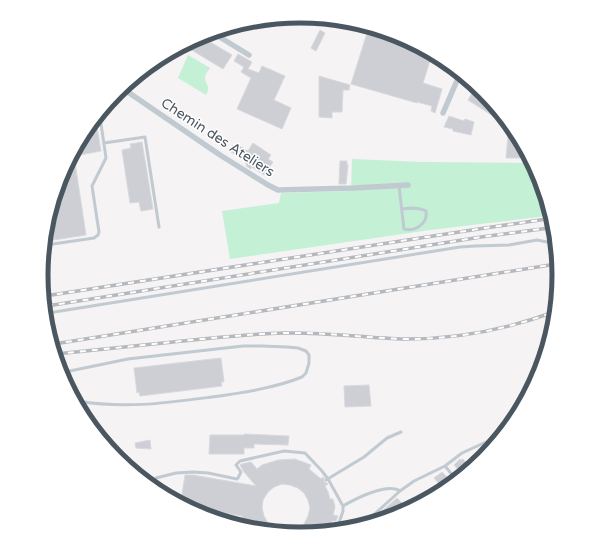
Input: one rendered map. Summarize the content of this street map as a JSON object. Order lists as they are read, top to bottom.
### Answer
{
  "streets": {
    "street": ["Chemin des Ateliers"]
  }
}
